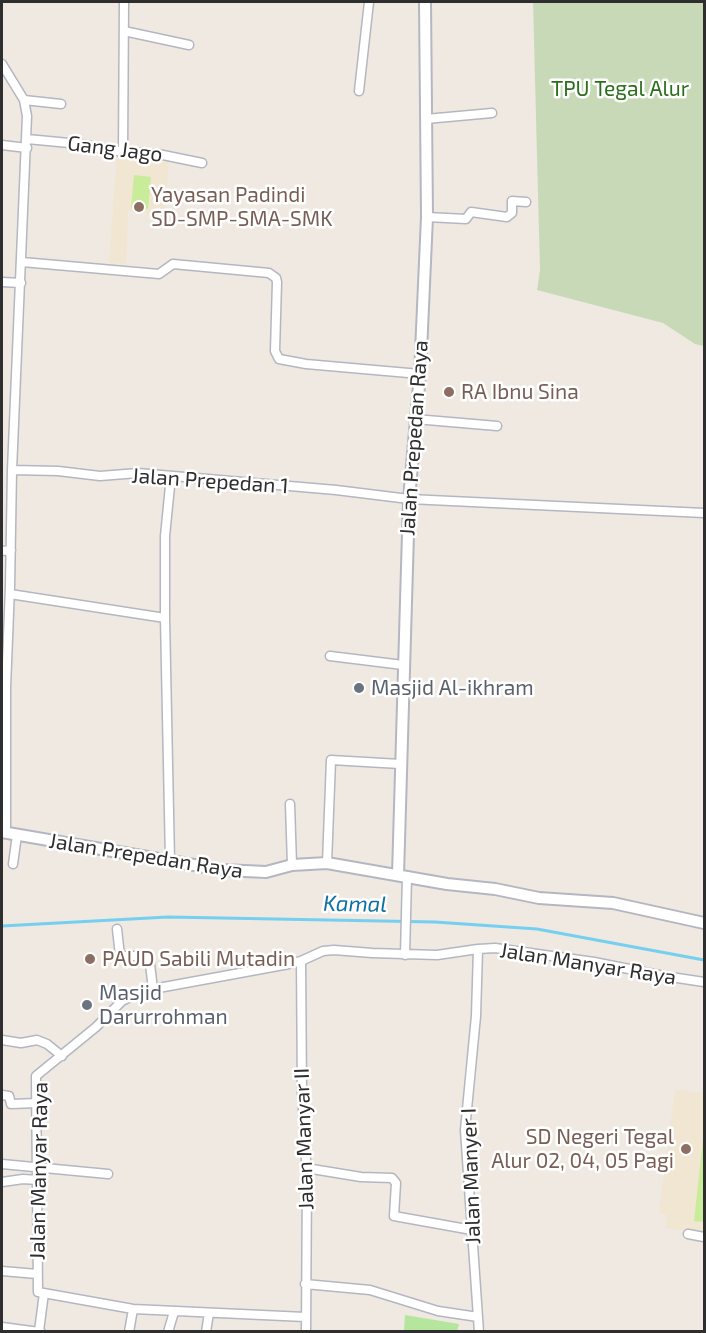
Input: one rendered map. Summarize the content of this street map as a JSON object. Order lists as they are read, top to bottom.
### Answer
{
  "streets": {
    "street": [
      "Gang Jago",
      "Jalan Prepedan Raya",
      "Jalan Prepedan 1",
      "Jalan Manyar Raya",
      "Jalan Manyar II",
      "Jalan Manyer I"
    ]
  },
  "crossings": [
    ["Jalan Prepedan Raya", "Jalan Prepedan 1"],
    ["Jalan Manyar Raya", "Jalan Manyar II"],
    ["Jalan Manyar Raya", "Jalan Manyer I"]
  ],
  "water": ["Kamal"],
  "parks": ["TPU Tegal Alur"],
  "places": [
    "Yayasan Padindi SD-SMP-SMA-SMK",
    "RA Ibnu Sina",
    "Masjid Al-ikhram",
    "PAUD Sabili Mutadin",
    "Masjid Darurrohman",
    "SD Negeri Tegal Alur 02, 04, 05 Pagi"
  ]
}
